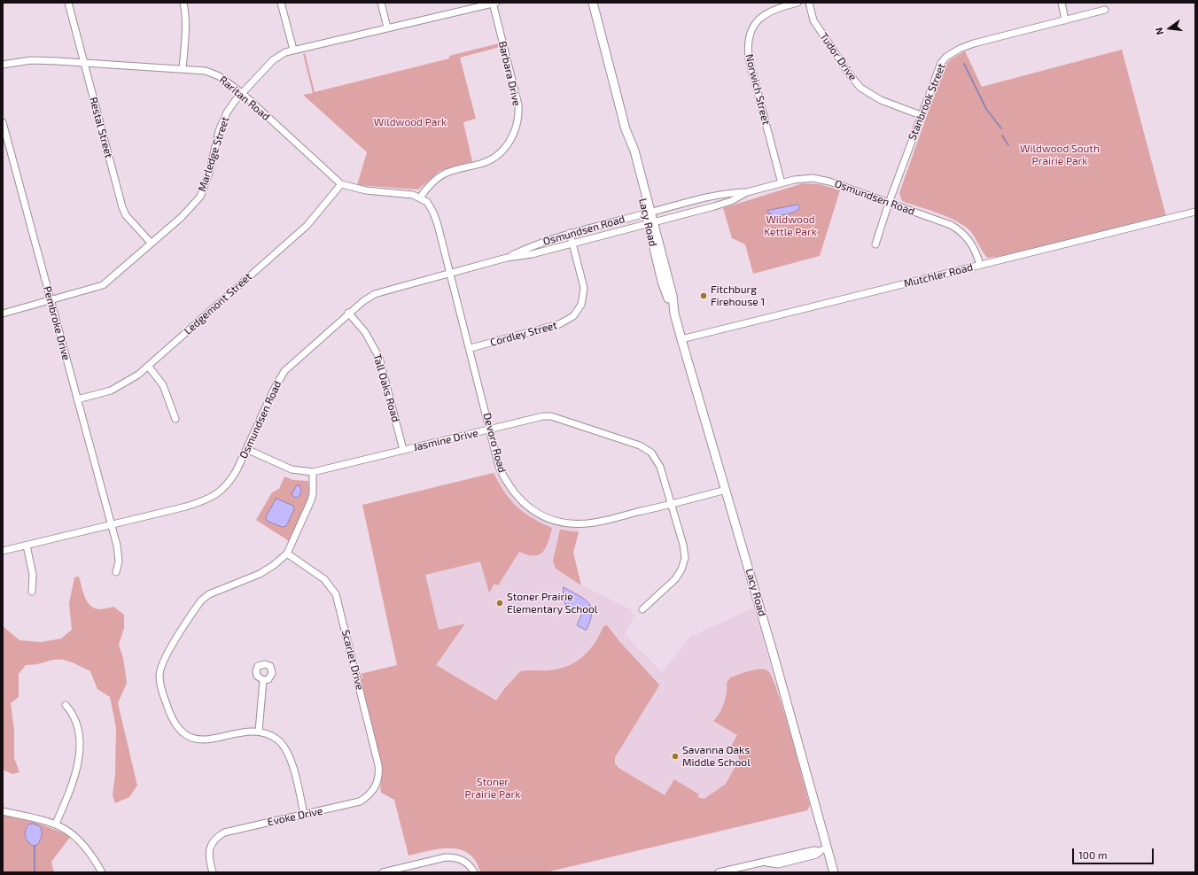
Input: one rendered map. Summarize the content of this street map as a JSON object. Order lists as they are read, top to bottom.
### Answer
{
  "streets": {
    "street": [
      "Tudor Drive",
      "Barbara Drive",
      "Norwich Street",
      "Raritan Road",
      "Stanbrook Street",
      "Restal Street",
      "Marledge Street",
      "Osmundsen Road",
      "Lacy Road",
      "Mutchler Road",
      "Ledgemont Street",
      "Pembroke Drive",
      "Cordley Street",
      "Tall Oaks Road",
      "Jasmine Drive",
      "Devoro Road",
      "Scarlet Drive",
      "Evoke Drive"
    ]
  },
  "crossings": [
    ["Tudor Drive", "Stanbrook Street"],
    ["Barbara Drive", "Raritan Road"],
    ["Barbara Drive", "Marledge Street"],
    ["Barbara Drive", "Devoro Road"],
    ["Norwich Street", "Osmundsen Road"],
    ["Raritan Road", "Restal Street"],
    ["Raritan Road", "Marledge Street"],
    ["Raritan Road", "Ledgemont Street"],
    ["Raritan Road", "Devoro Road"],
    ["Stanbrook Street", "Osmundsen Road"],
    ["Restal Street", "Marledge Street"],
    ["Marledge Street", "Pembroke Drive"],
    ["Osmundsen Road", "Lacy Road"],
    ["Osmundsen Road", "Mutchler Road"],
    ["Osmundsen Road", "Pembroke Drive"],
    ["Osmundsen Road", "Cordley Street"],
    ["Osmundsen Road", "Tall Oaks Road"],
    ["Osmundsen Road", "Jasmine Drive"],
    ["Osmundsen Road", "Devoro Road"],
    ["Lacy Road", "Mutchler Road"],
    ["Lacy Road", "Devoro Road"],
    ["Ledgemont Street", "Pembroke Drive"],
    ["Cordley Street", "Devoro Road"],
    ["Tall Oaks Road", "Jasmine Drive"],
    ["Jasmine Drive", "Devoro Road"],
    ["Scarlet Drive", "Evoke Drive"]
  ],
  "parks": [
    "Wildwood Park",
    "Wildwood South Prairie Park",
    "Wildwood Kettle Park",
    "Stoner Prairie Park"
  ],
  "places": ["Fitchburg Firehouse 1", "Stoner Prairie Elementary School", "Savanna Oaks Middle School"],
  "scale_bar": "100 m",
  "north": "left"
}
